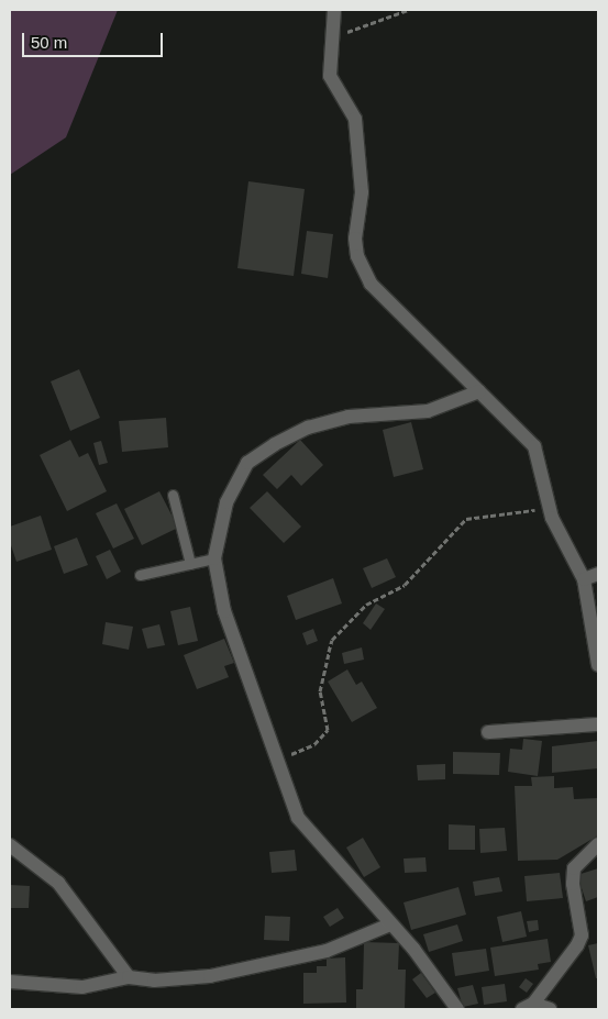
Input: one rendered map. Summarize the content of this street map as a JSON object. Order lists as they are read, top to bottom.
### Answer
{
  "scale_bar": "50 m"
}
